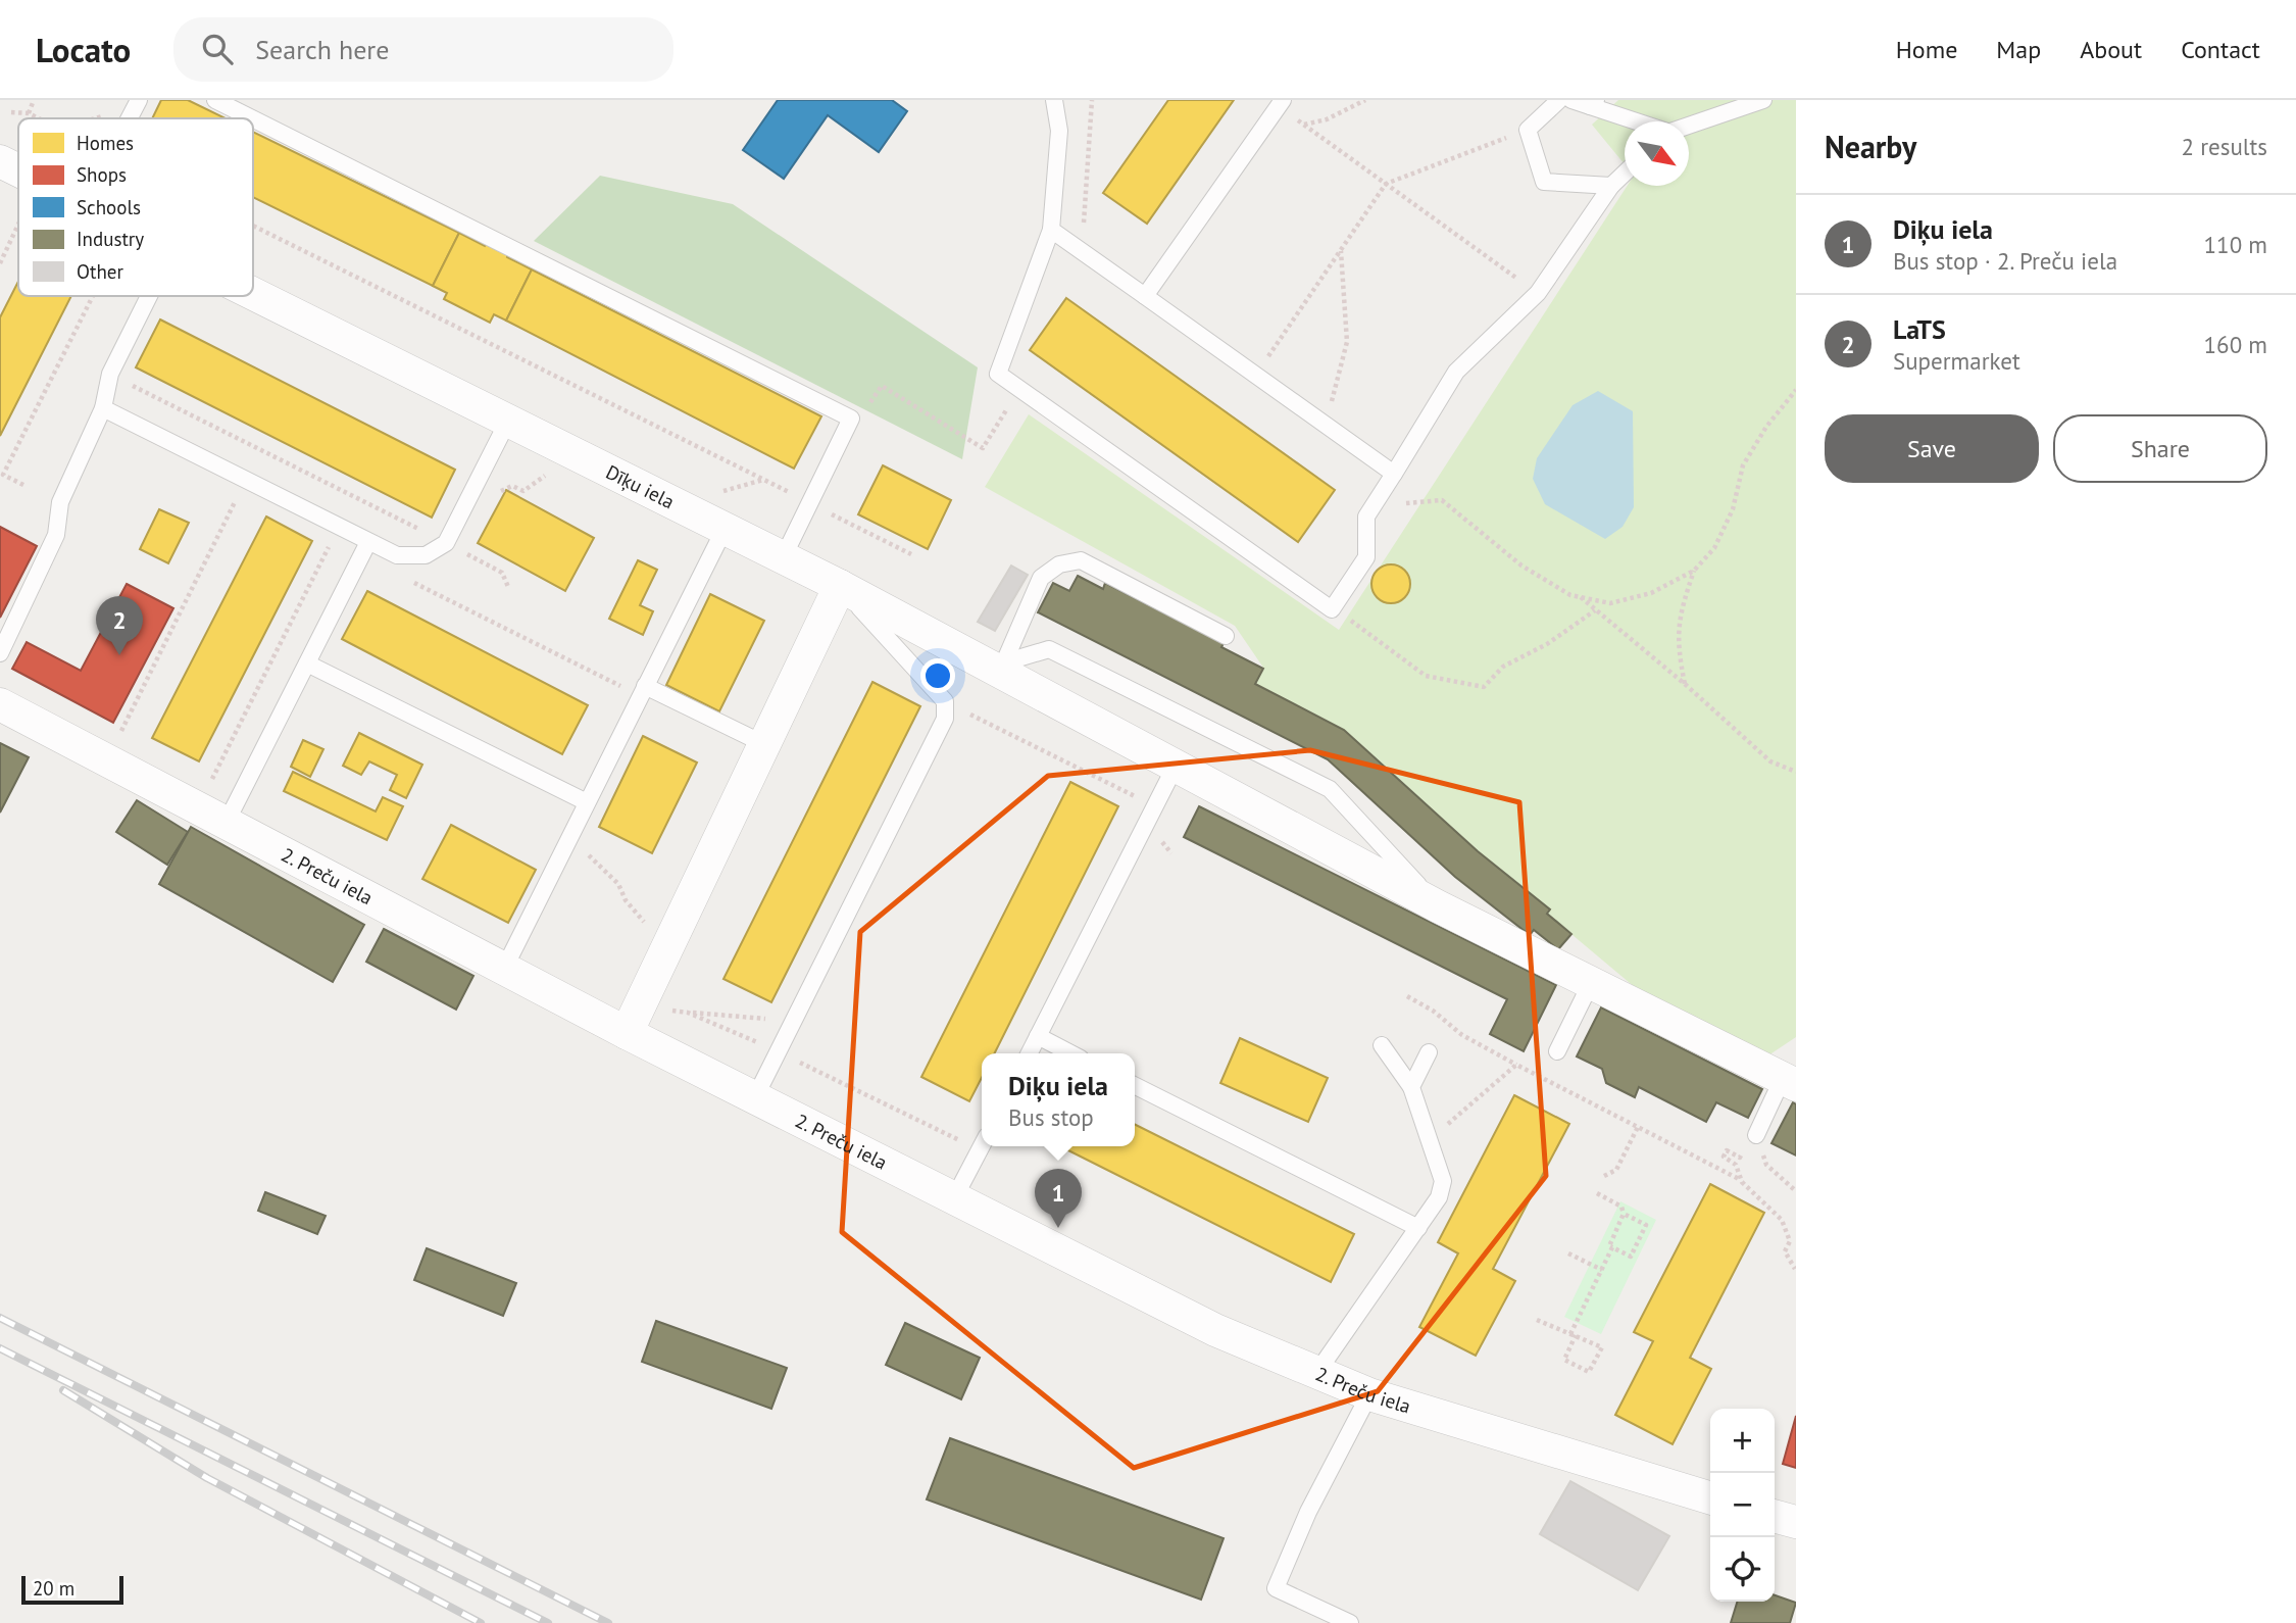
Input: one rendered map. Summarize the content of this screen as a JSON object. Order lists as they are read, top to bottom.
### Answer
{
  "streets": {
    "street": ["Dīķu iela", "2. Preču iela"]
  },
  "legend": [
    "Homes",
    "Shops",
    "Schools",
    "Industry",
    "Other"
  ],
  "scale_bar": "20 m",
  "north": "bottom right",
  "page": {
    "header": "Locato",
    "search": "Search here",
    "nav": [
      "Home",
      "Map",
      "About",
      "Contact"
    ],
    "heading": ["Nearby", "2 results"],
    "list": [
      {
        "mark": "1",
        "name": "Diķu iela",
        "note": "Bus stop · 2. Preču iela",
        "value": "110 m"
      },
      {
        "mark": "2",
        "name": "LaTS",
        "note": "Supermarket",
        "value": "160 m"
      }
    ],
    "buttons": ["Save", "Share"],
    "pins": ["2", "1"],
    "popup": ["Diķu iela", "Bus stop"],
    "map_buttons": ["+", "−"],
    "scale": "20 m"
  }
}
